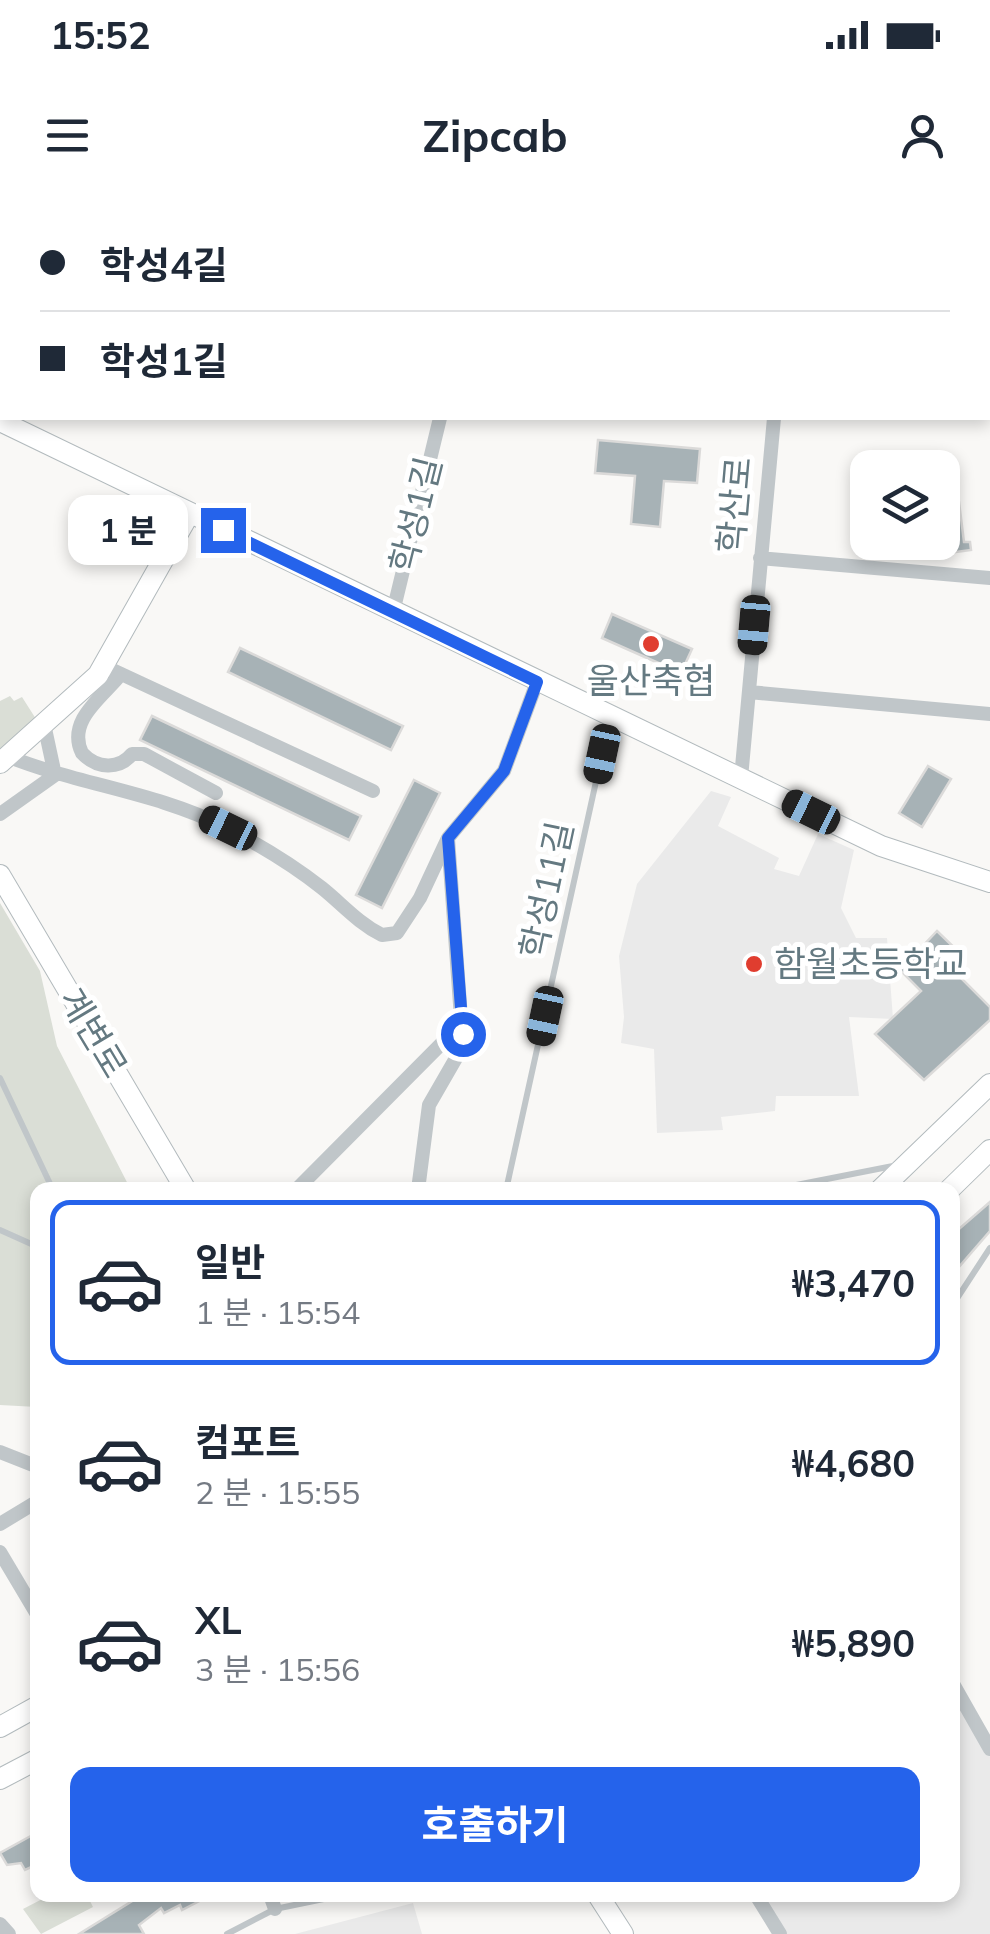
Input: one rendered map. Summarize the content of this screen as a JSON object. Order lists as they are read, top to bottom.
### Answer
{
  "streets": {
    "street": ["학산로", "학성1길", "계변로"],
    "lane": ["학성11길"]
  },
  "crossings": [
    ["학산로", "학성1길"],
    ["학성1길", "학성11길"]
  ],
  "places": ["울산축협", "함월초등학교"],
  "page": {
    "status": "15:52",
    "header": "Zipcab",
    "banner": ["학성4길", "학성1길"],
    "bubble": "1 분",
    "list": [
      {
        "name": "일반",
        "note": "1 분 · 15:54",
        "value": "₩3,470"
      },
      {
        "name": "컴포트",
        "note": "2 분 · 15:55",
        "value": "₩4,680"
      },
      {
        "name": "XL",
        "note": "3 분 · 15:56",
        "value": "₩5,890"
      }
    ],
    "buttons": "호출하기"
  }
}
